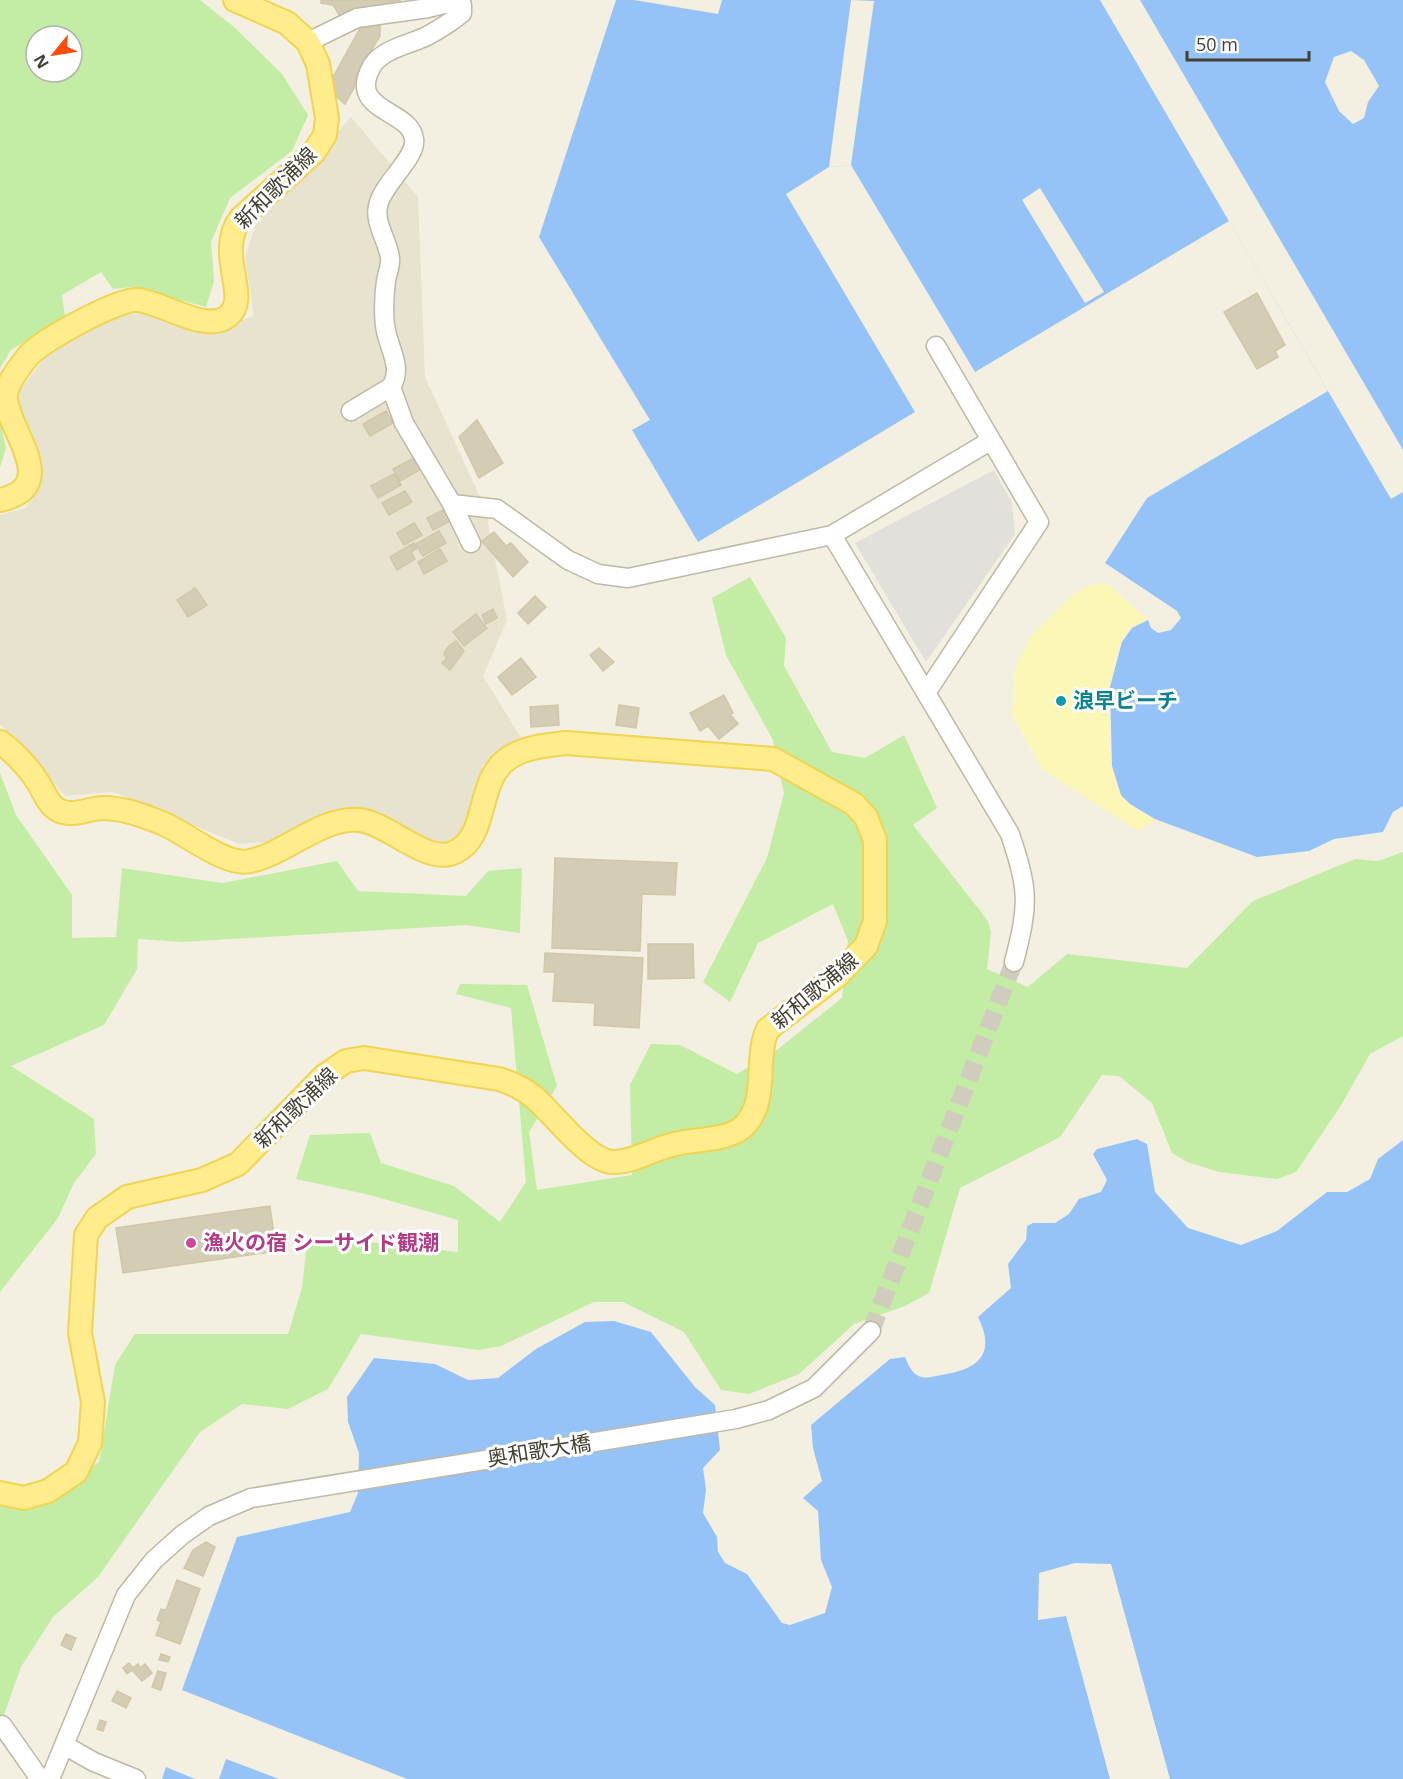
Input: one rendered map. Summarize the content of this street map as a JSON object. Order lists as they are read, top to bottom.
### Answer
{
  "streets": {
    "main road": ["新和歌浦線"],
    "street": ["奥和歌大橋"]
  },
  "places": ["浪早ビーチ", "漁火の宿 シーサイド観潮"],
  "scale_bar": "50 m",
  "north": "bottom left"
}
